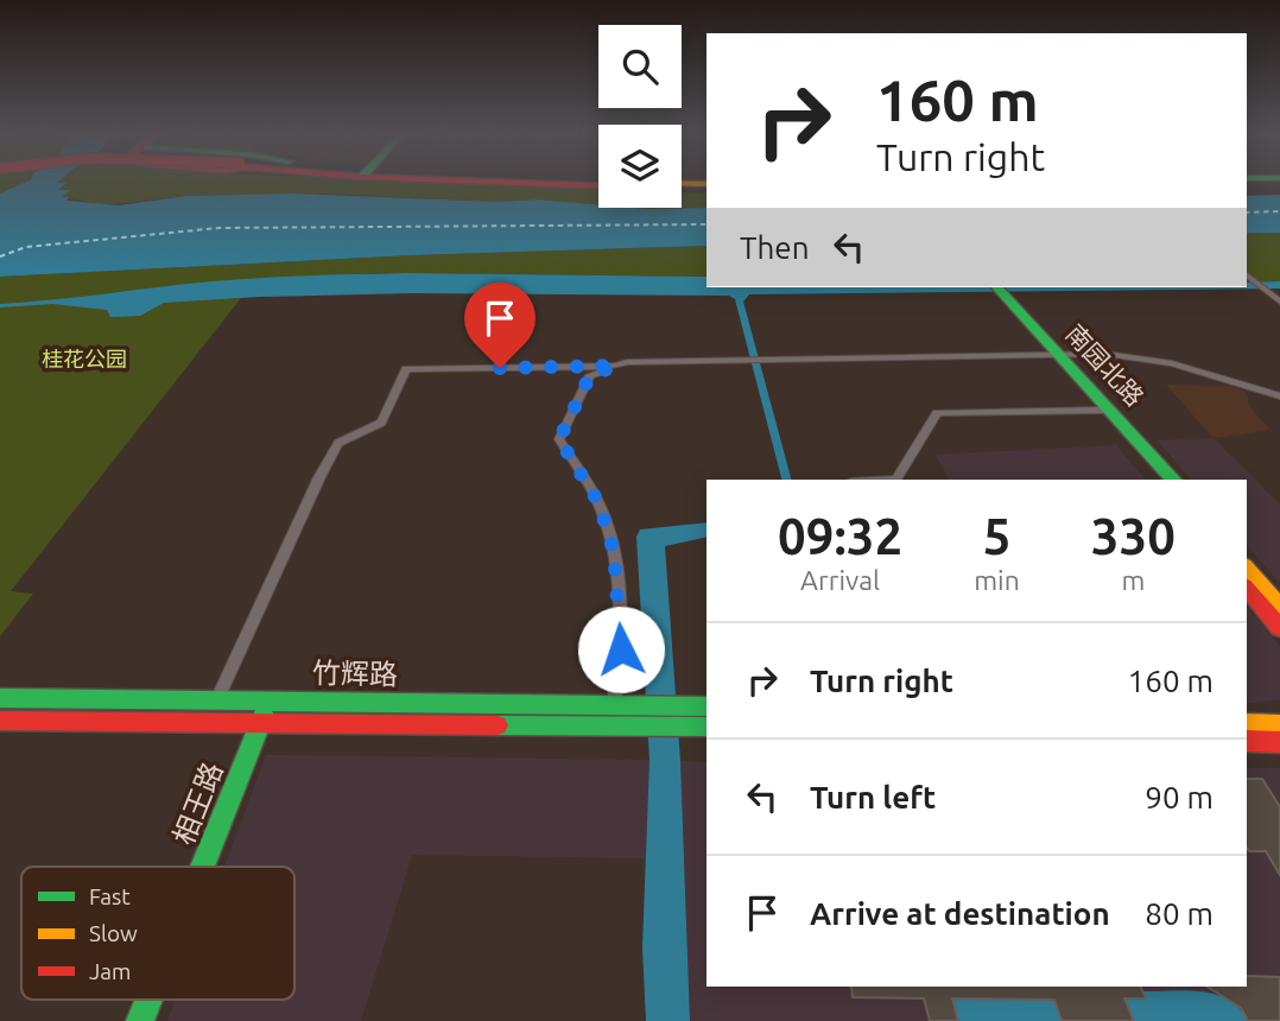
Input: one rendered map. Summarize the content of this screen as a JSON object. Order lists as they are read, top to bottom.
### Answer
{
  "streets": {
    "main road": ["南园北路", "竹辉路", "相王路"]
  },
  "crossings": [
    ["竹辉路", "相王路"]
  ],
  "parks": ["桂花公园"],
  "legend": ["Fast", "Slow", "Jam"],
  "page": {
    "turn": ["160 m", "Turn right"],
    "then": "Then",
    "eta": [
      "09:32",
      "Arrival",
      "5",
      "min",
      "330",
      "m"
    ],
    "list": [
      {
        "name": "Turn right",
        "value": "160 m"
      },
      {
        "name": "Turn left",
        "value": "90 m"
      },
      {
        "name": "Arrive at destination",
        "value": "80 m"
      }
    ]
  }
}
